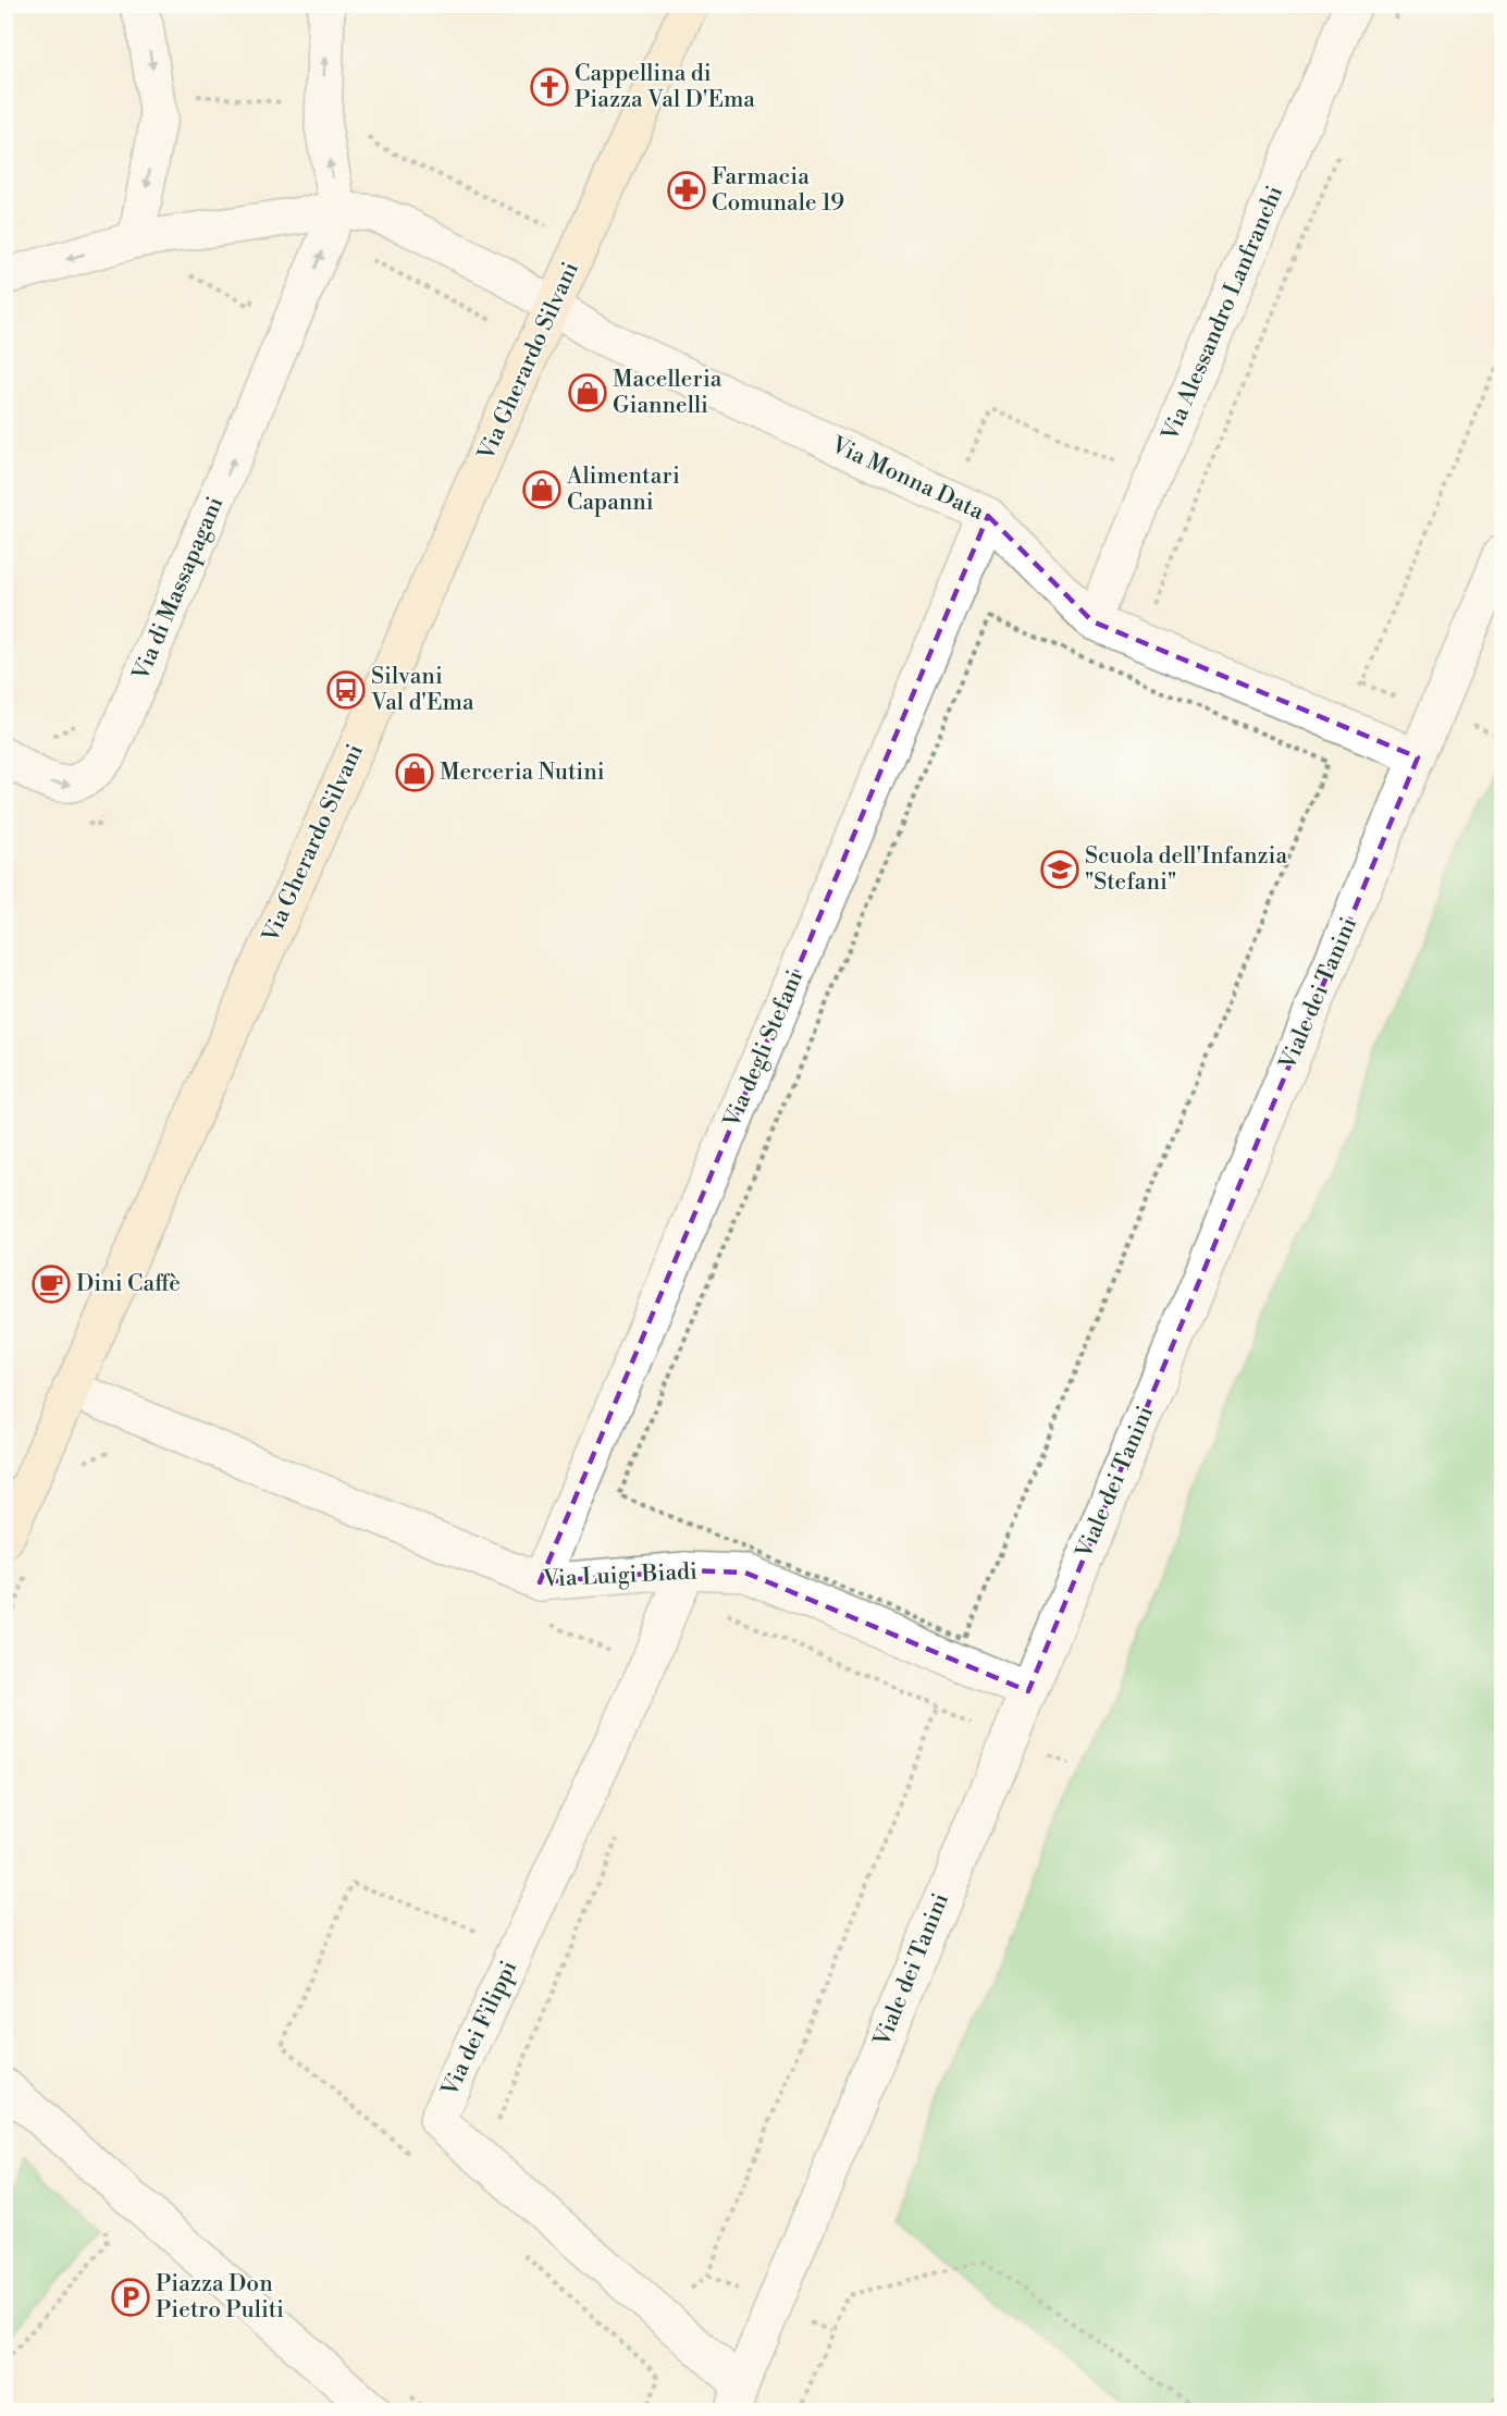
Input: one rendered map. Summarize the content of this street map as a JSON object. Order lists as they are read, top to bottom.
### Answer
{
  "streets": {
    "main road": ["Via Gherardo Silvani"],
    "street": [
      "Via Alessandro Lanfranchi",
      "Via Monna Data",
      "Via di Massapagani",
      "Viale dei Tanini",
      "Via degli Stefani",
      "Via Luigi Biadi",
      "Via dei Filippi"
    ]
  },
  "crossings": [
    ["Via Alessandro Lanfranchi", "Via Monna Data"],
    ["Via Gherardo Silvani", "Via Monna Data"],
    ["Via Gherardo Silvani", "Via Luigi Biadi"],
    ["Via Monna Data", "Via di Massapagani"],
    ["Via Monna Data", "Viale dei Tanini"],
    ["Via Monna Data", "Via degli Stefani"],
    ["Viale dei Tanini", "Via Luigi Biadi"],
    ["Viale dei Tanini", "Via dei Filippi"],
    ["Via degli Stefani", "Via Luigi Biadi"],
    ["Via Luigi Biadi", "Via dei Filippi"]
  ],
  "one_way": ["Via di Massapagani"],
  "places": {
    "church": ["Cappellina di Piazza Val D'Ema"],
    "pharmacy": ["Farmacia Comunale 19"],
    "shop": ["Macelleria Giannelli", "Alimentari Capanni", "Merceria Nutini"],
    "bus stop": ["Silvani Val d'Ema"],
    "school or university": ["Scuola dell'Infanzia \"Stefani\""],
    "cafe": ["Dini Caffè"],
    "parking": ["Piazza Don Pietro Puliti"]
  }
}
